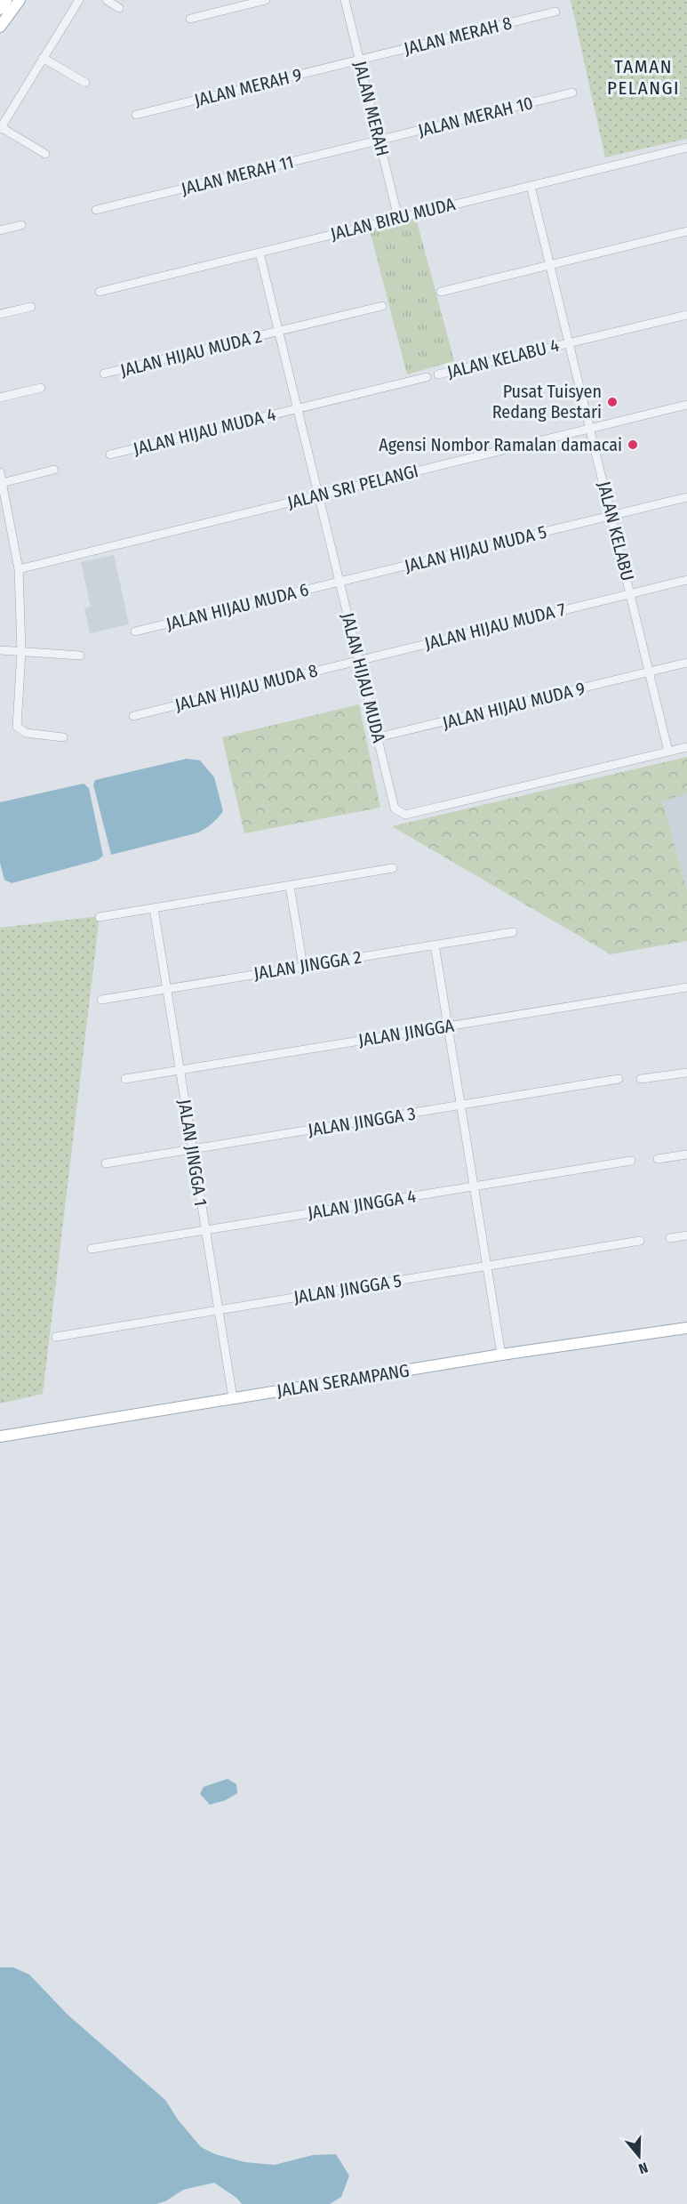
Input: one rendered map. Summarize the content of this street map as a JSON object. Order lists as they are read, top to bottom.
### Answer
{
  "streets": {
    "main road": ["JALAN SERAMPANG"],
    "street": [
      "JALAN MERAH 8",
      "JALAN MERAH 9",
      "JALAN MERAH",
      "JALAN MERAH 10",
      "JALAN MERAH 11",
      "JALAN BIRU MUDA",
      "JALAN HIJAU MUDA 2",
      "JALAN KELABU 4",
      "JALAN HIJAU MUDA 4",
      "JALAN SRI PELANGI",
      "JALAN KELABU",
      "JALAN HIJAU MUDA 5",
      "JALAN HIJAU MUDA 6",
      "JALAN HIJAU MUDA 7",
      "JALAN HIJAU MUDA",
      "JALAN HIJAU MUDA 8",
      "JALAN HIJAU MUDA 9",
      "JALAN JINGGA 2",
      "JALAN JINGGA",
      "JALAN JINGGA 3",
      "JALAN JINGGA 1",
      "JALAN JINGGA 4",
      "JALAN JINGGA 5"
    ]
  },
  "crossings": [
    ["JALAN MERAH 8", "JALAN MERAH 9"],
    ["JALAN MERAH 8", "JALAN MERAH"],
    ["JALAN MERAH 9", "JALAN MERAH"],
    ["JALAN MERAH", "JALAN MERAH 10"],
    ["JALAN MERAH", "JALAN MERAH 11"],
    ["JALAN MERAH", "JALAN BIRU MUDA"],
    ["JALAN MERAH 10", "JALAN MERAH 11"],
    ["JALAN BIRU MUDA", "JALAN KELABU"],
    ["JALAN BIRU MUDA", "JALAN HIJAU MUDA"],
    ["JALAN HIJAU MUDA 2", "JALAN HIJAU MUDA"],
    ["JALAN KELABU 4", "JALAN KELABU"],
    ["JALAN HIJAU MUDA 4", "JALAN HIJAU MUDA"],
    ["JALAN SRI PELANGI", "JALAN KELABU"],
    ["JALAN SRI PELANGI", "JALAN HIJAU MUDA"],
    ["JALAN KELABU", "JALAN HIJAU MUDA 5"],
    ["JALAN KELABU", "JALAN HIJAU MUDA 7"],
    ["JALAN KELABU", "JALAN HIJAU MUDA"],
    ["JALAN KELABU", "JALAN HIJAU MUDA 9"],
    ["JALAN HIJAU MUDA 5", "JALAN HIJAU MUDA 6"],
    ["JALAN HIJAU MUDA 5", "JALAN HIJAU MUDA"],
    ["JALAN HIJAU MUDA 6", "JALAN HIJAU MUDA"],
    ["JALAN HIJAU MUDA 7", "JALAN HIJAU MUDA"],
    ["JALAN HIJAU MUDA 7", "JALAN HIJAU MUDA 8"],
    ["JALAN HIJAU MUDA", "JALAN HIJAU MUDA 8"],
    ["JALAN HIJAU MUDA", "JALAN HIJAU MUDA 9"],
    ["JALAN JINGGA 2", "JALAN JINGGA 1"],
    ["JALAN JINGGA", "JALAN JINGGA 1"],
    ["JALAN JINGGA 3", "JALAN JINGGA 1"],
    ["JALAN JINGGA 1", "JALAN JINGGA 4"],
    ["JALAN JINGGA 1", "JALAN JINGGA 5"],
    ["JALAN JINGGA 1", "JALAN SERAMPANG"]
  ],
  "districts": ["TAMAN PELANGI"],
  "places": ["Pusat Tuisyen Redang Bestari", "Agensi Nombor Ramalan damacai"],
  "north": "bottom"
}
